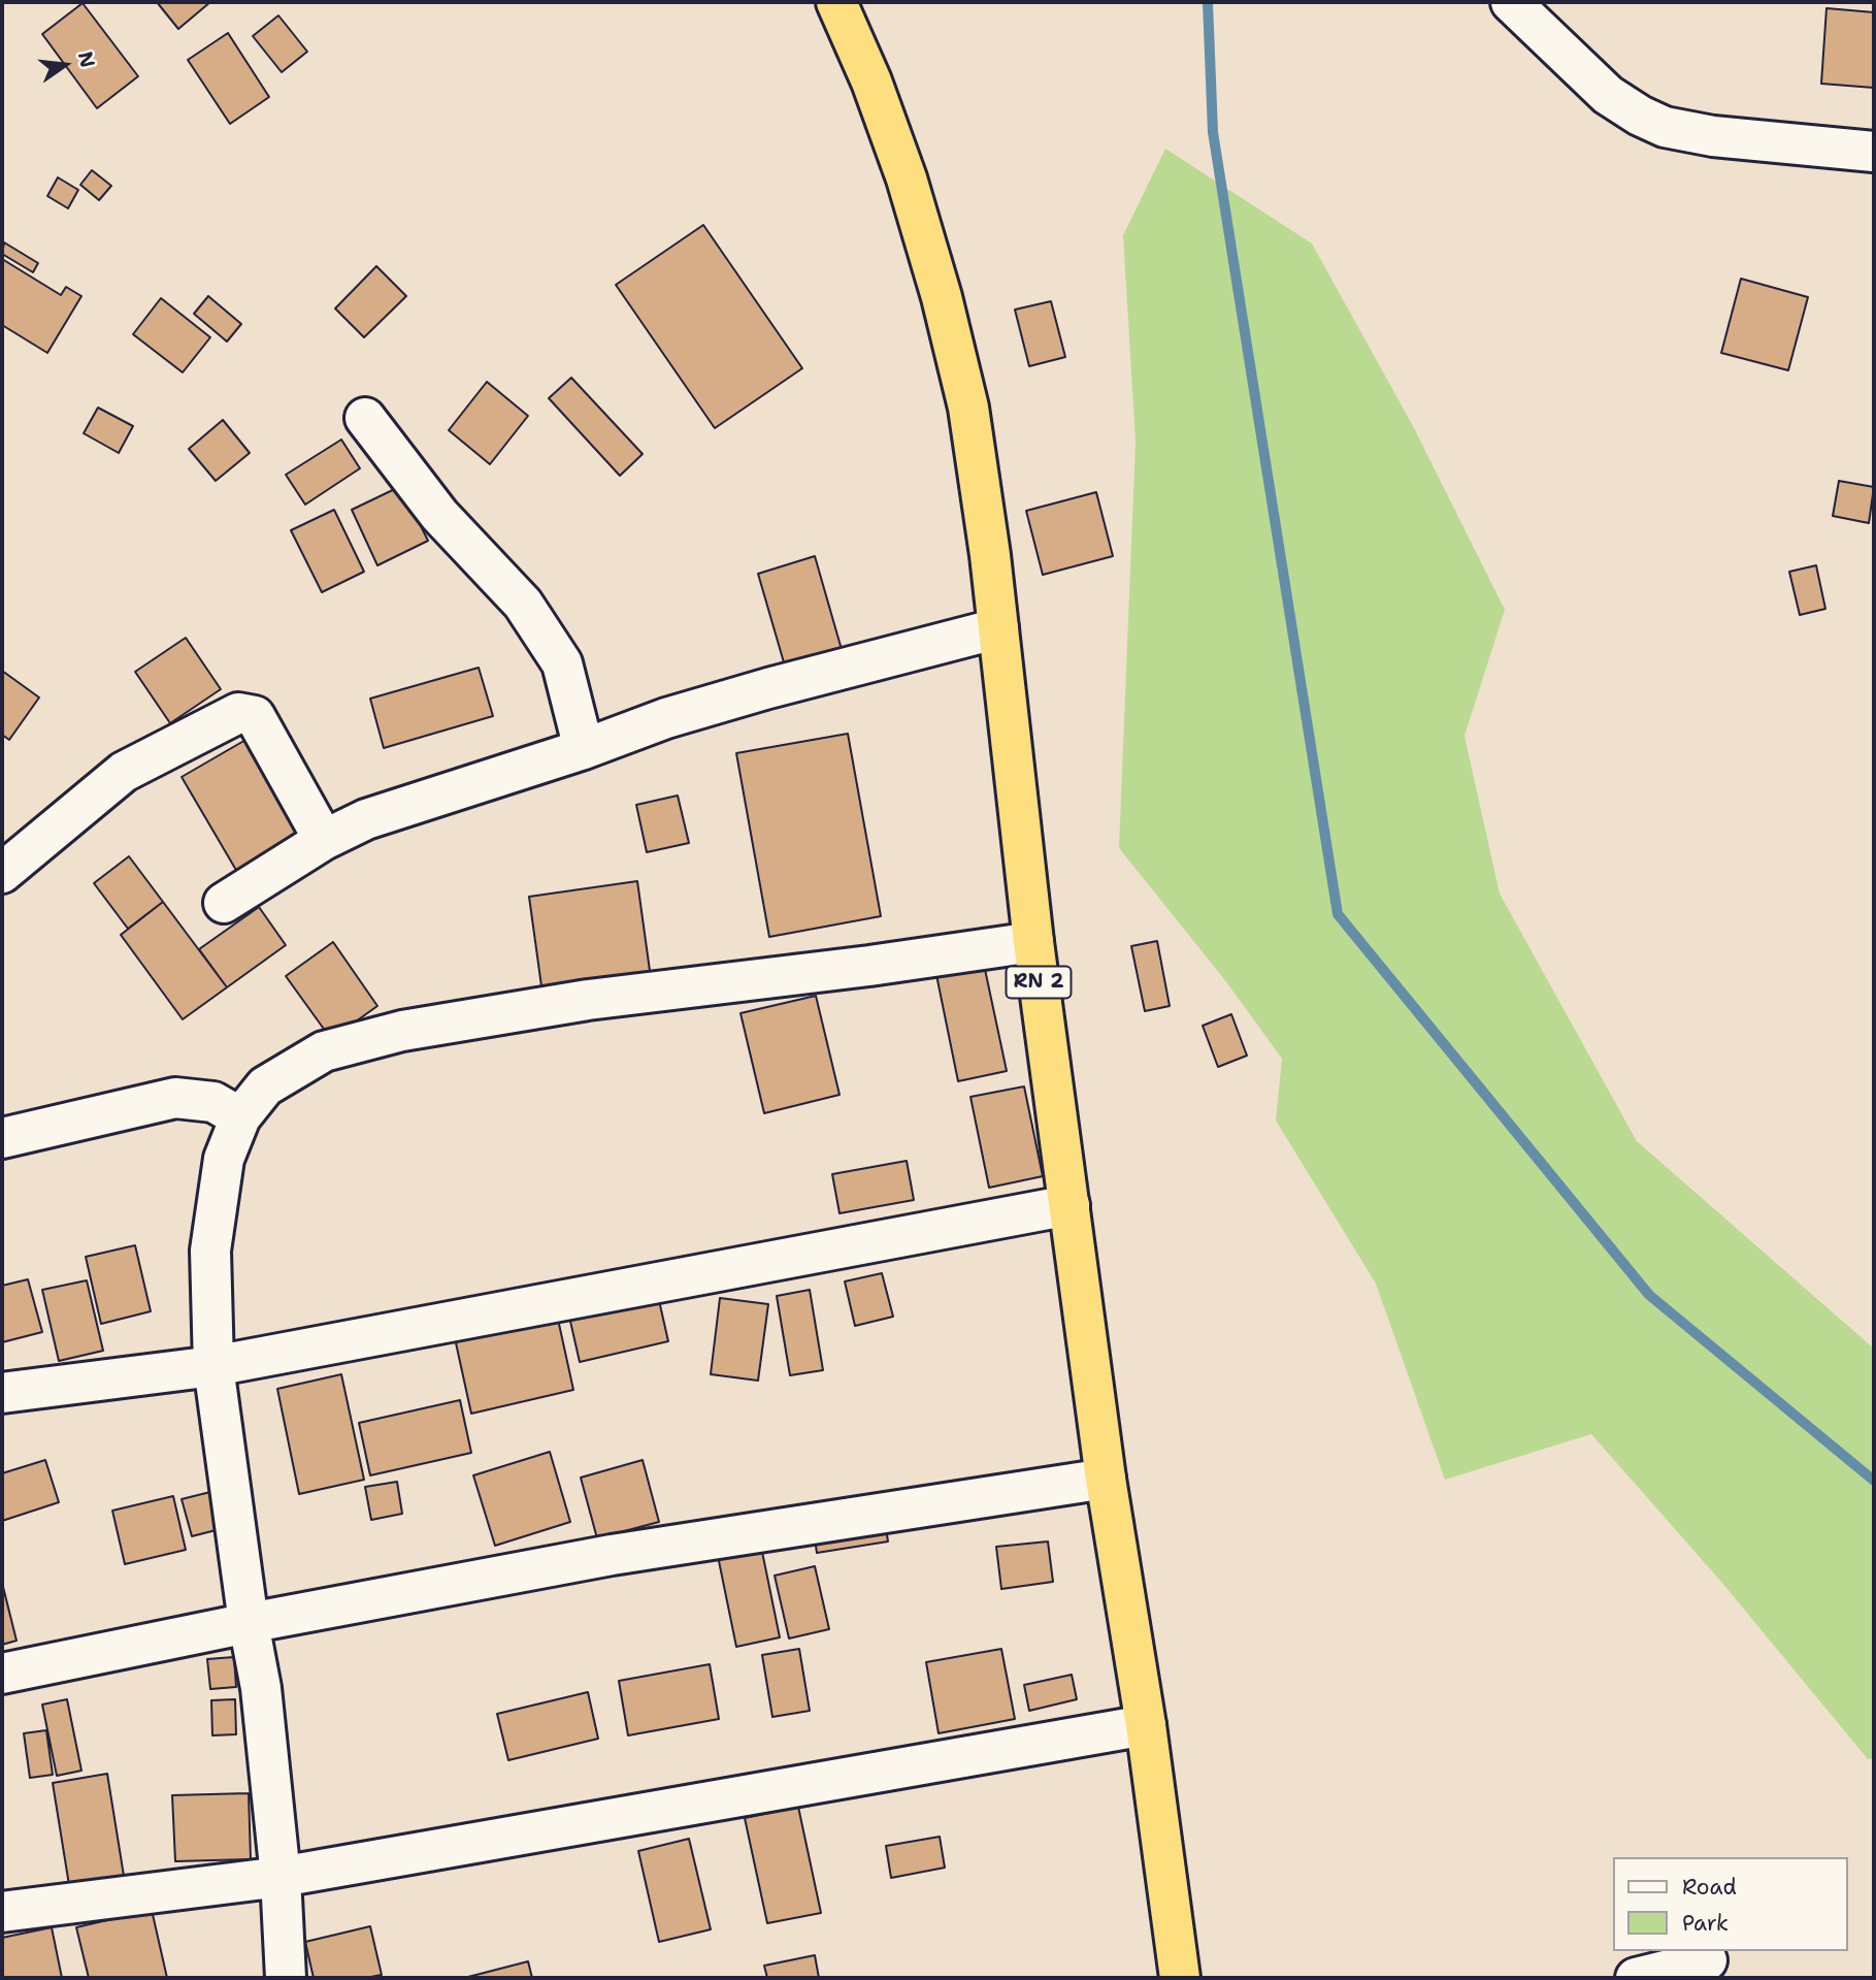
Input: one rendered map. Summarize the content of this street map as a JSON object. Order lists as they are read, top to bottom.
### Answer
{
  "streets": {
    "highway": ["RN 2"]
  },
  "legend": ["Road", "Park"],
  "north": "right"
}
